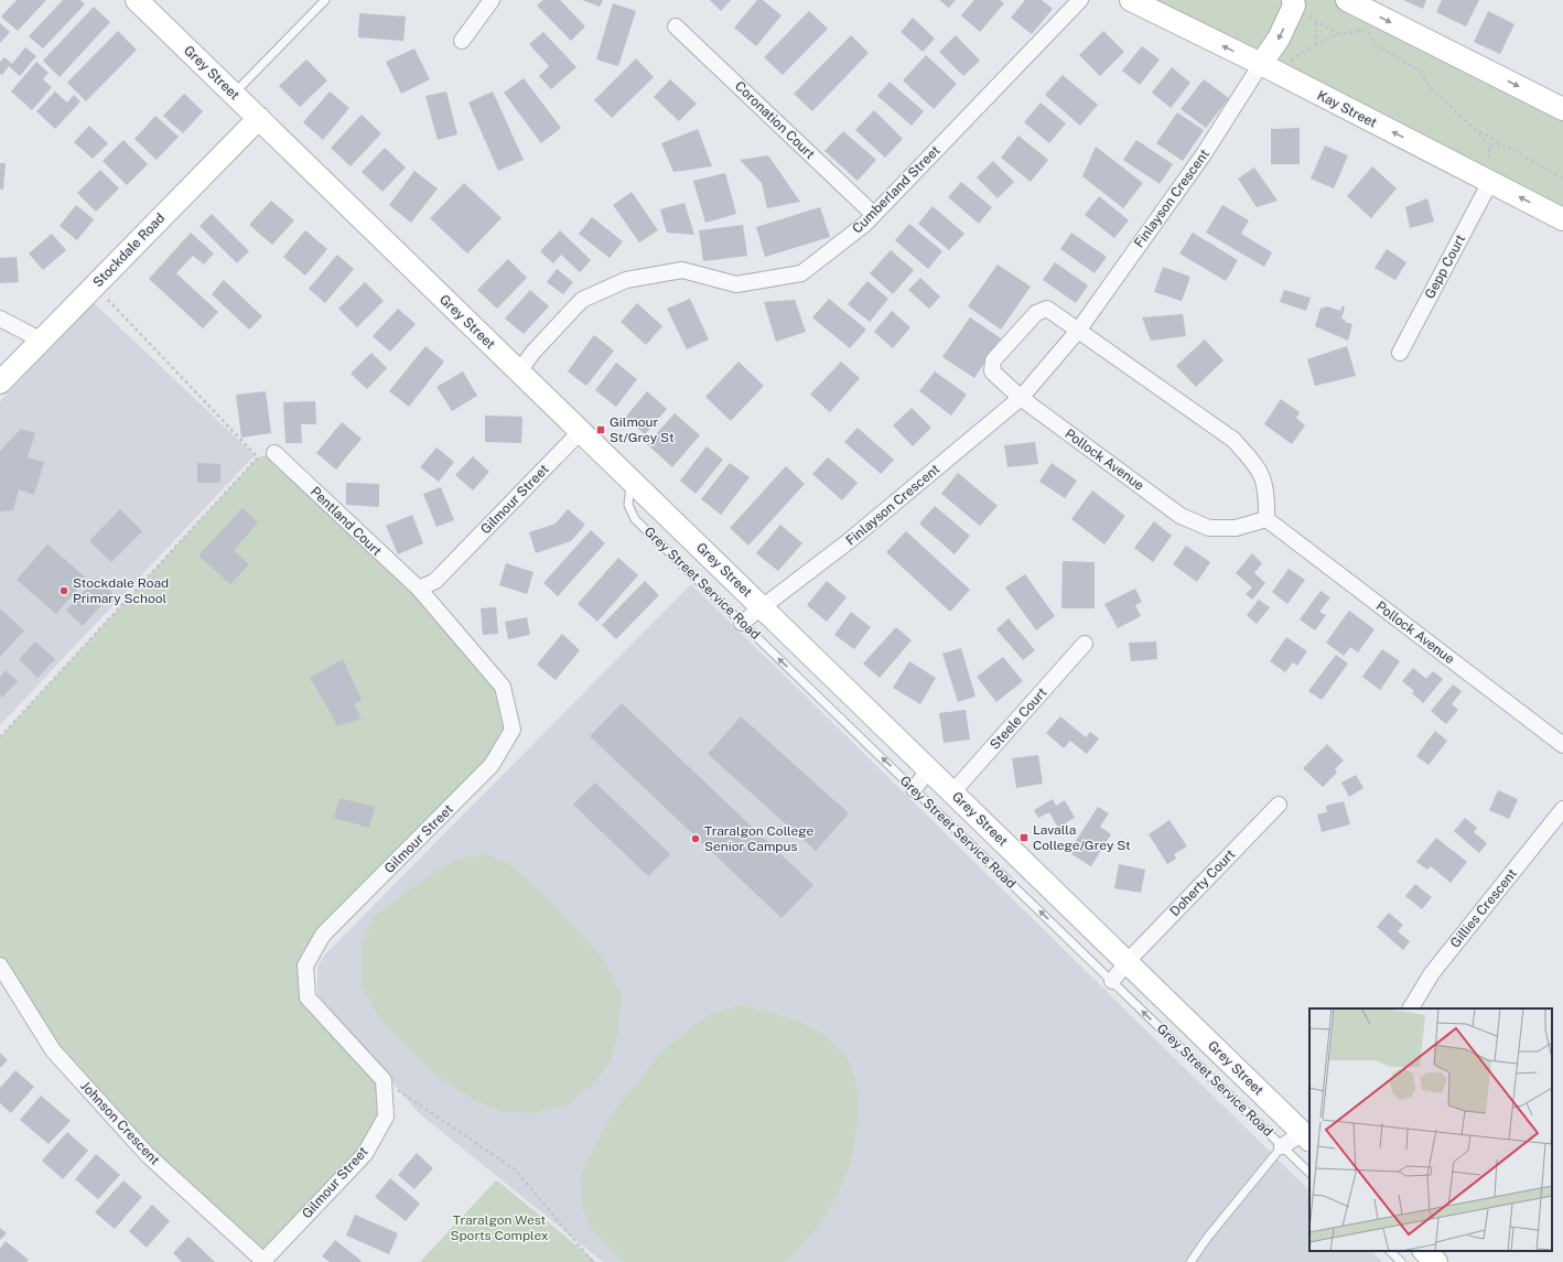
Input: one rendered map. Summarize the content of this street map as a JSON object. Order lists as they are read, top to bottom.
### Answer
{
  "streets": {
    "main road": ["Grey Street", "Kay Street", "Stockdale Road"],
    "street": [
      "Coronation Court",
      "Cumberland Street",
      "Finlayson Crescent",
      "Gepp Court",
      "Pollock Avenue",
      "Gilmour Street",
      "Pentland Court",
      "Steele Court",
      "Doherty Court",
      "Gillies Crescent",
      "Johnson Crescent"
    ],
    "lane": ["Grey Street Service Road"]
  },
  "crossings": [
    ["Grey Street", "Cumberland Street"],
    ["Grey Street", "Finlayson Crescent"],
    ["Grey Street", "Stockdale Road"],
    ["Grey Street", "Gilmour Street"],
    ["Grey Street", "Grey Street Service Road"],
    ["Grey Street", "Steele Court"],
    ["Grey Street", "Doherty Court"],
    ["Kay Street", "Finlayson Crescent"],
    ["Kay Street", "Gepp Court"],
    ["Coronation Court", "Cumberland Street"],
    ["Finlayson Crescent", "Pollock Avenue"],
    ["Finlayson Crescent", "Grey Street Service Road"],
    ["Gilmour Street", "Pentland Court"],
    ["Gilmour Street", "Johnson Crescent"],
    ["Grey Street Service Road", "Doherty Court"]
  ],
  "one_way": ["Grey Street Service Road"],
  "parks": ["Traralgon West Sports Complex"],
  "places": {
    "transit": ["Gilmour St/Grey St", "Lavalla College/Grey St"],
    "other": ["Stockdale Road Primary School", "Traralgon College Senior Campus"]
  }
}
